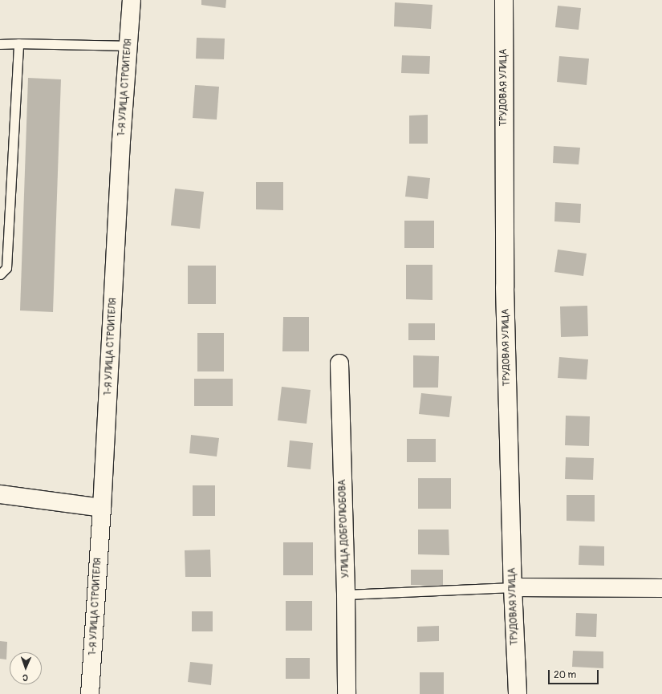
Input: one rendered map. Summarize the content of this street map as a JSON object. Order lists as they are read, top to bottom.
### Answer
{
  "streets": {
    "street": ["1-Я УЛИЦА СТРОИТЕЛЯ", "ТРУДОВАЯ УЛИЦА", "УЛИЦА ДОБРОЛЮБОВА"]
  },
  "scale_bar": "20 m",
  "north": "bottom"
}
